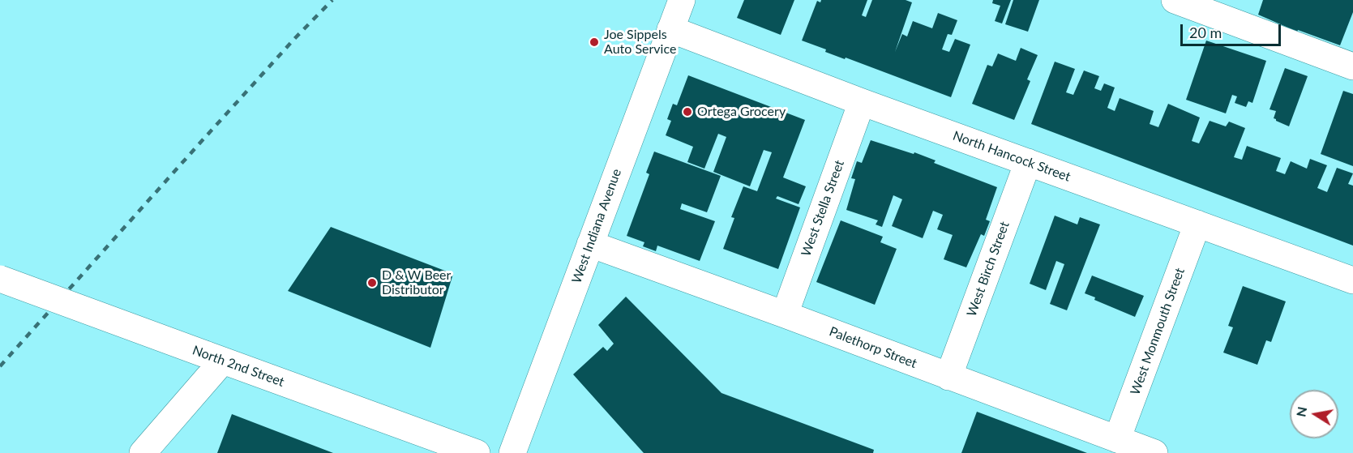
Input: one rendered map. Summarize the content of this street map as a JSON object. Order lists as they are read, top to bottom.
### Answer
{
  "streets": {
    "street": [
      "North Hancock Street",
      "West Stella Street",
      "West Indiana Avenue",
      "West Birch Street",
      "West Monmouth Street",
      "Palethorp Street",
      "North 2nd Street"
    ]
  },
  "crossings": [
    ["North Hancock Street", "West Stella Street"],
    ["North Hancock Street", "West Indiana Avenue"],
    ["North Hancock Street", "West Birch Street"],
    ["North Hancock Street", "West Monmouth Street"],
    ["West Stella Street", "Palethorp Street"],
    ["West Indiana Avenue", "Palethorp Street"],
    ["West Birch Street", "Palethorp Street"],
    ["West Monmouth Street", "Palethorp Street"]
  ],
  "places": ["Joe Sippels Auto Service", "Ortega Grocery", "D & W Beer Distributor"],
  "scale_bar": "20 m",
  "north": "left"
}
